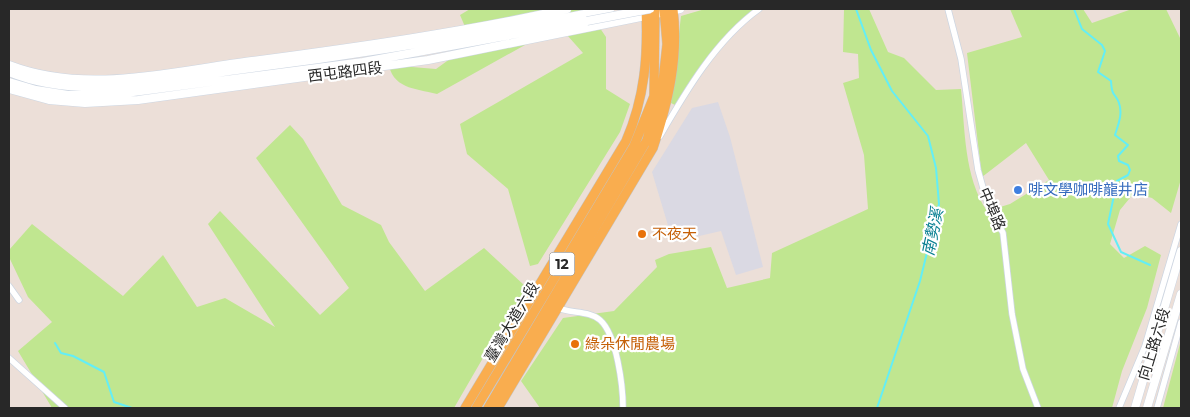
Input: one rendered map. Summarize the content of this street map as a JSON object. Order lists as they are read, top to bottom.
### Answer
{
  "streets": {
    "main road": ["12", "臺灣大道六段"],
    "street": ["西屯路四段", "中埠路", "向上路六段"]
  },
  "crossings": [
    ["西屯路四段", "12"],
    ["西屯路四段", "臺灣大道六段"],
    ["12", "臺灣大道六段"]
  ],
  "water": ["南勢溪"],
  "places": ["啡文學咖啡龍井店", "不夜天", "綠朵休閒農場"]
}
